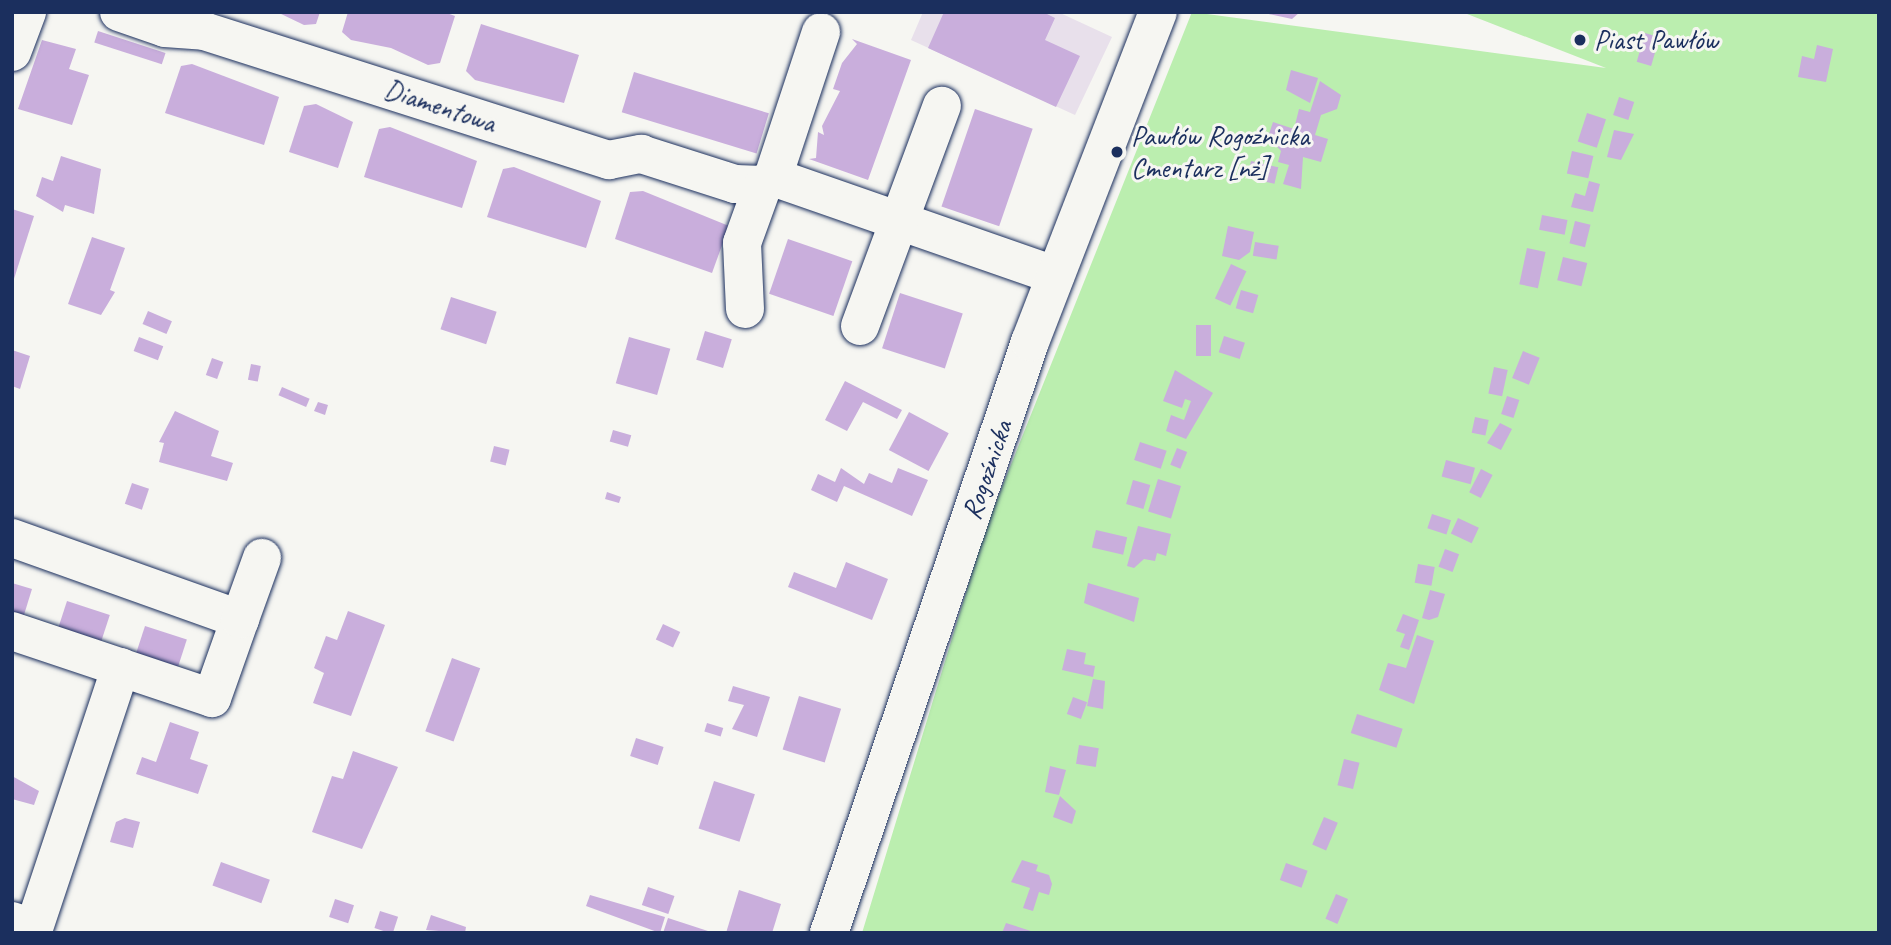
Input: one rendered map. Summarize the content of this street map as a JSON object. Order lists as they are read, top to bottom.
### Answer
{
  "streets": {
    "street": ["Diamentowa", "Rogoźnicka"]
  },
  "crossings": [
    ["Diamentowa", "Rogoźnicka"]
  ],
  "places": ["Piast Pawłów", "Pawłów Rogoźnicka Cmentarz [nż]"]
}
